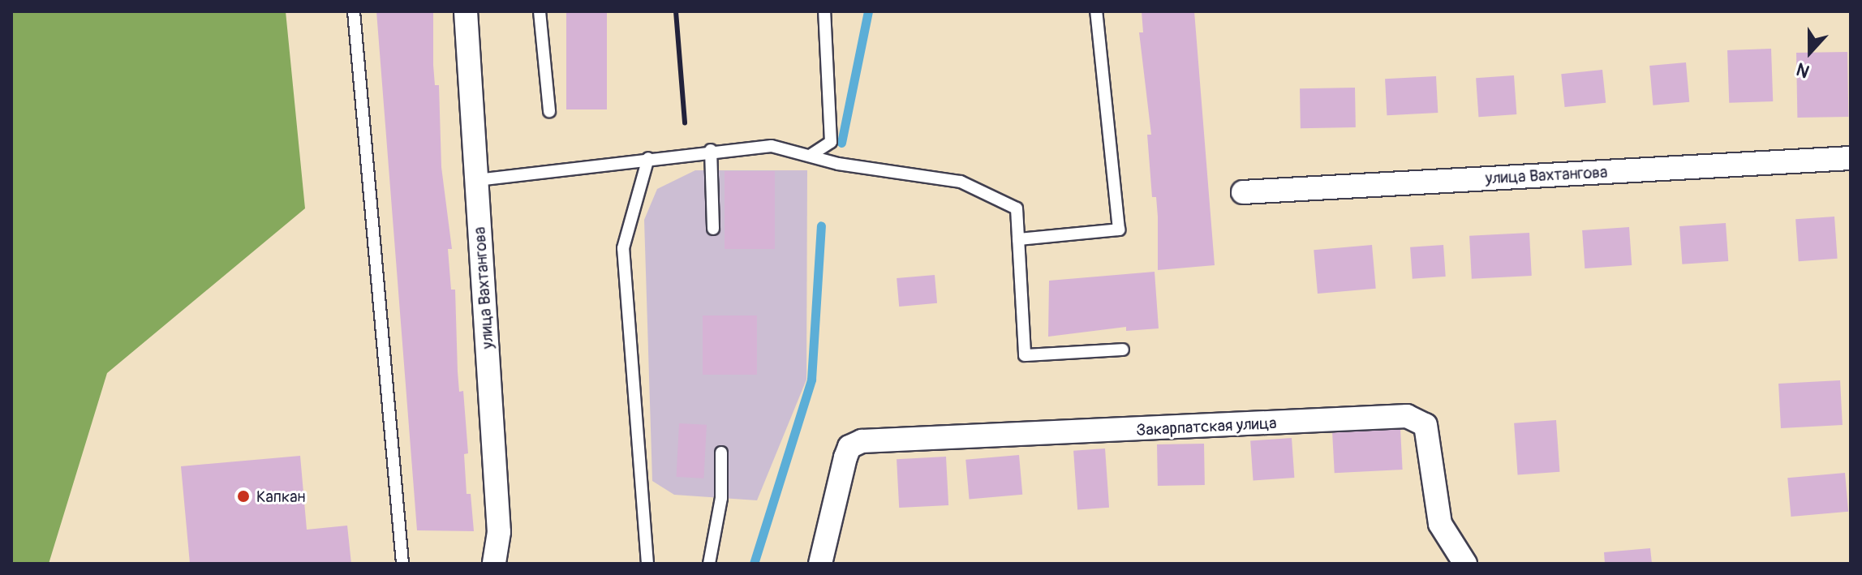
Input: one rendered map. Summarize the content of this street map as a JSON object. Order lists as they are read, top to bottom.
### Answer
{
  "streets": {
    "street": ["улица Вахтангова", "Закарпатская улица"]
  },
  "places": ["Капкан"],
  "north": "bottom"
}
